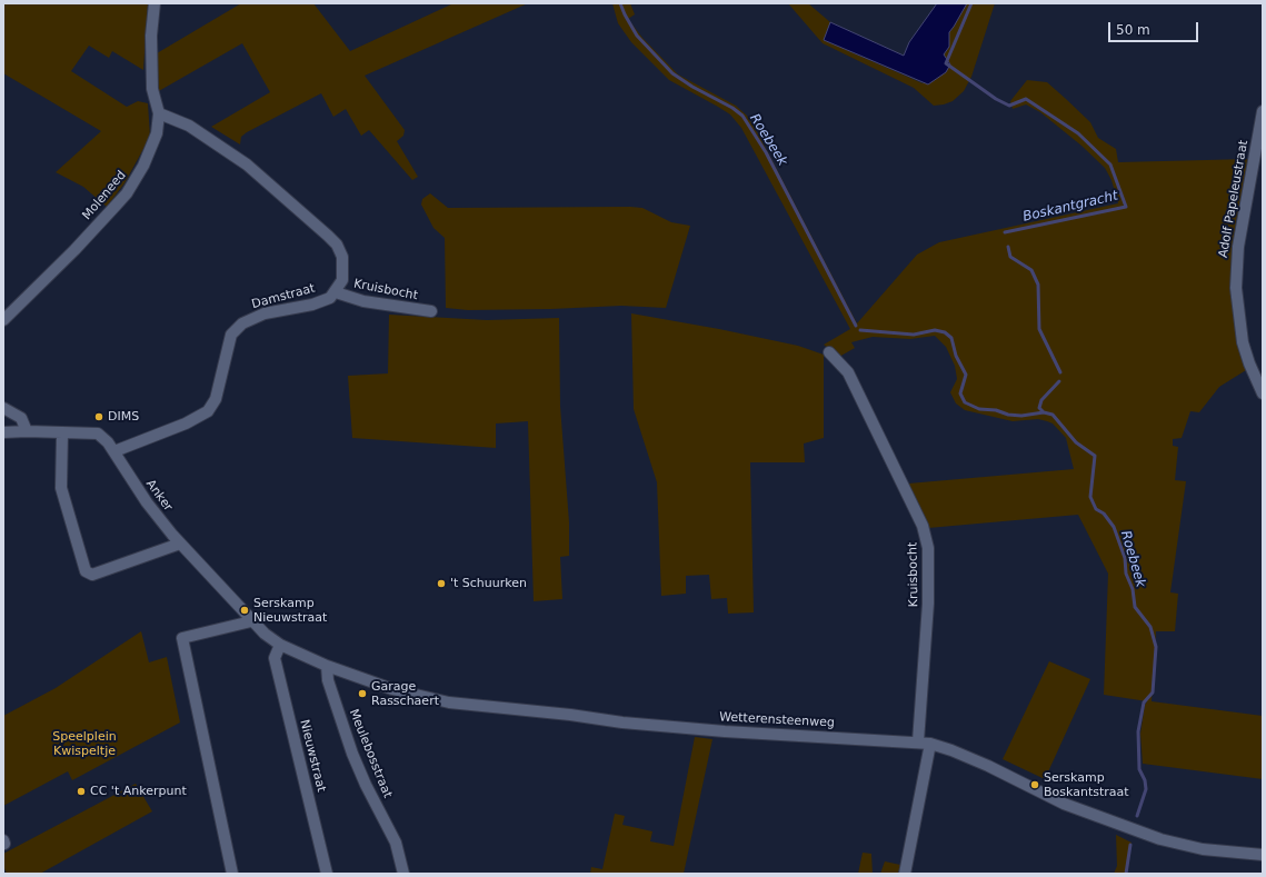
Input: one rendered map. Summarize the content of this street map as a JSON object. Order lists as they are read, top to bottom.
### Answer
{
  "streets": {
    "street": [
      "Moleneed",
      "Adolf Papeleustraat",
      "Kruisbocht",
      "Damstraat",
      "Anker",
      "Wetterensteenweg",
      "Meulebosstraat",
      "Nieuwstraat"
    ]
  },
  "crossings": [
    ["Kruisbocht", "Damstraat"],
    ["Kruisbocht", "Wetterensteenweg"],
    ["Damstraat", "Anker"],
    ["Anker", "Wetterensteenweg"],
    ["Anker", "Nieuwstraat"],
    ["Wetterensteenweg", "Meulebosstraat"],
    ["Wetterensteenweg", "Nieuwstraat"]
  ],
  "water": ["Roebeek", "Boskantgracht"],
  "parks": ["Speelplein Kwispeltje"],
  "places": [
    "DIMS",
    "'t Schuurken",
    "Serskamp Nieuwstraat",
    "Garage Rasschaert",
    "Serskamp Boskantstraat",
    "CC 't Ankerpunt"
  ],
  "scale_bar": "50 m"
}
